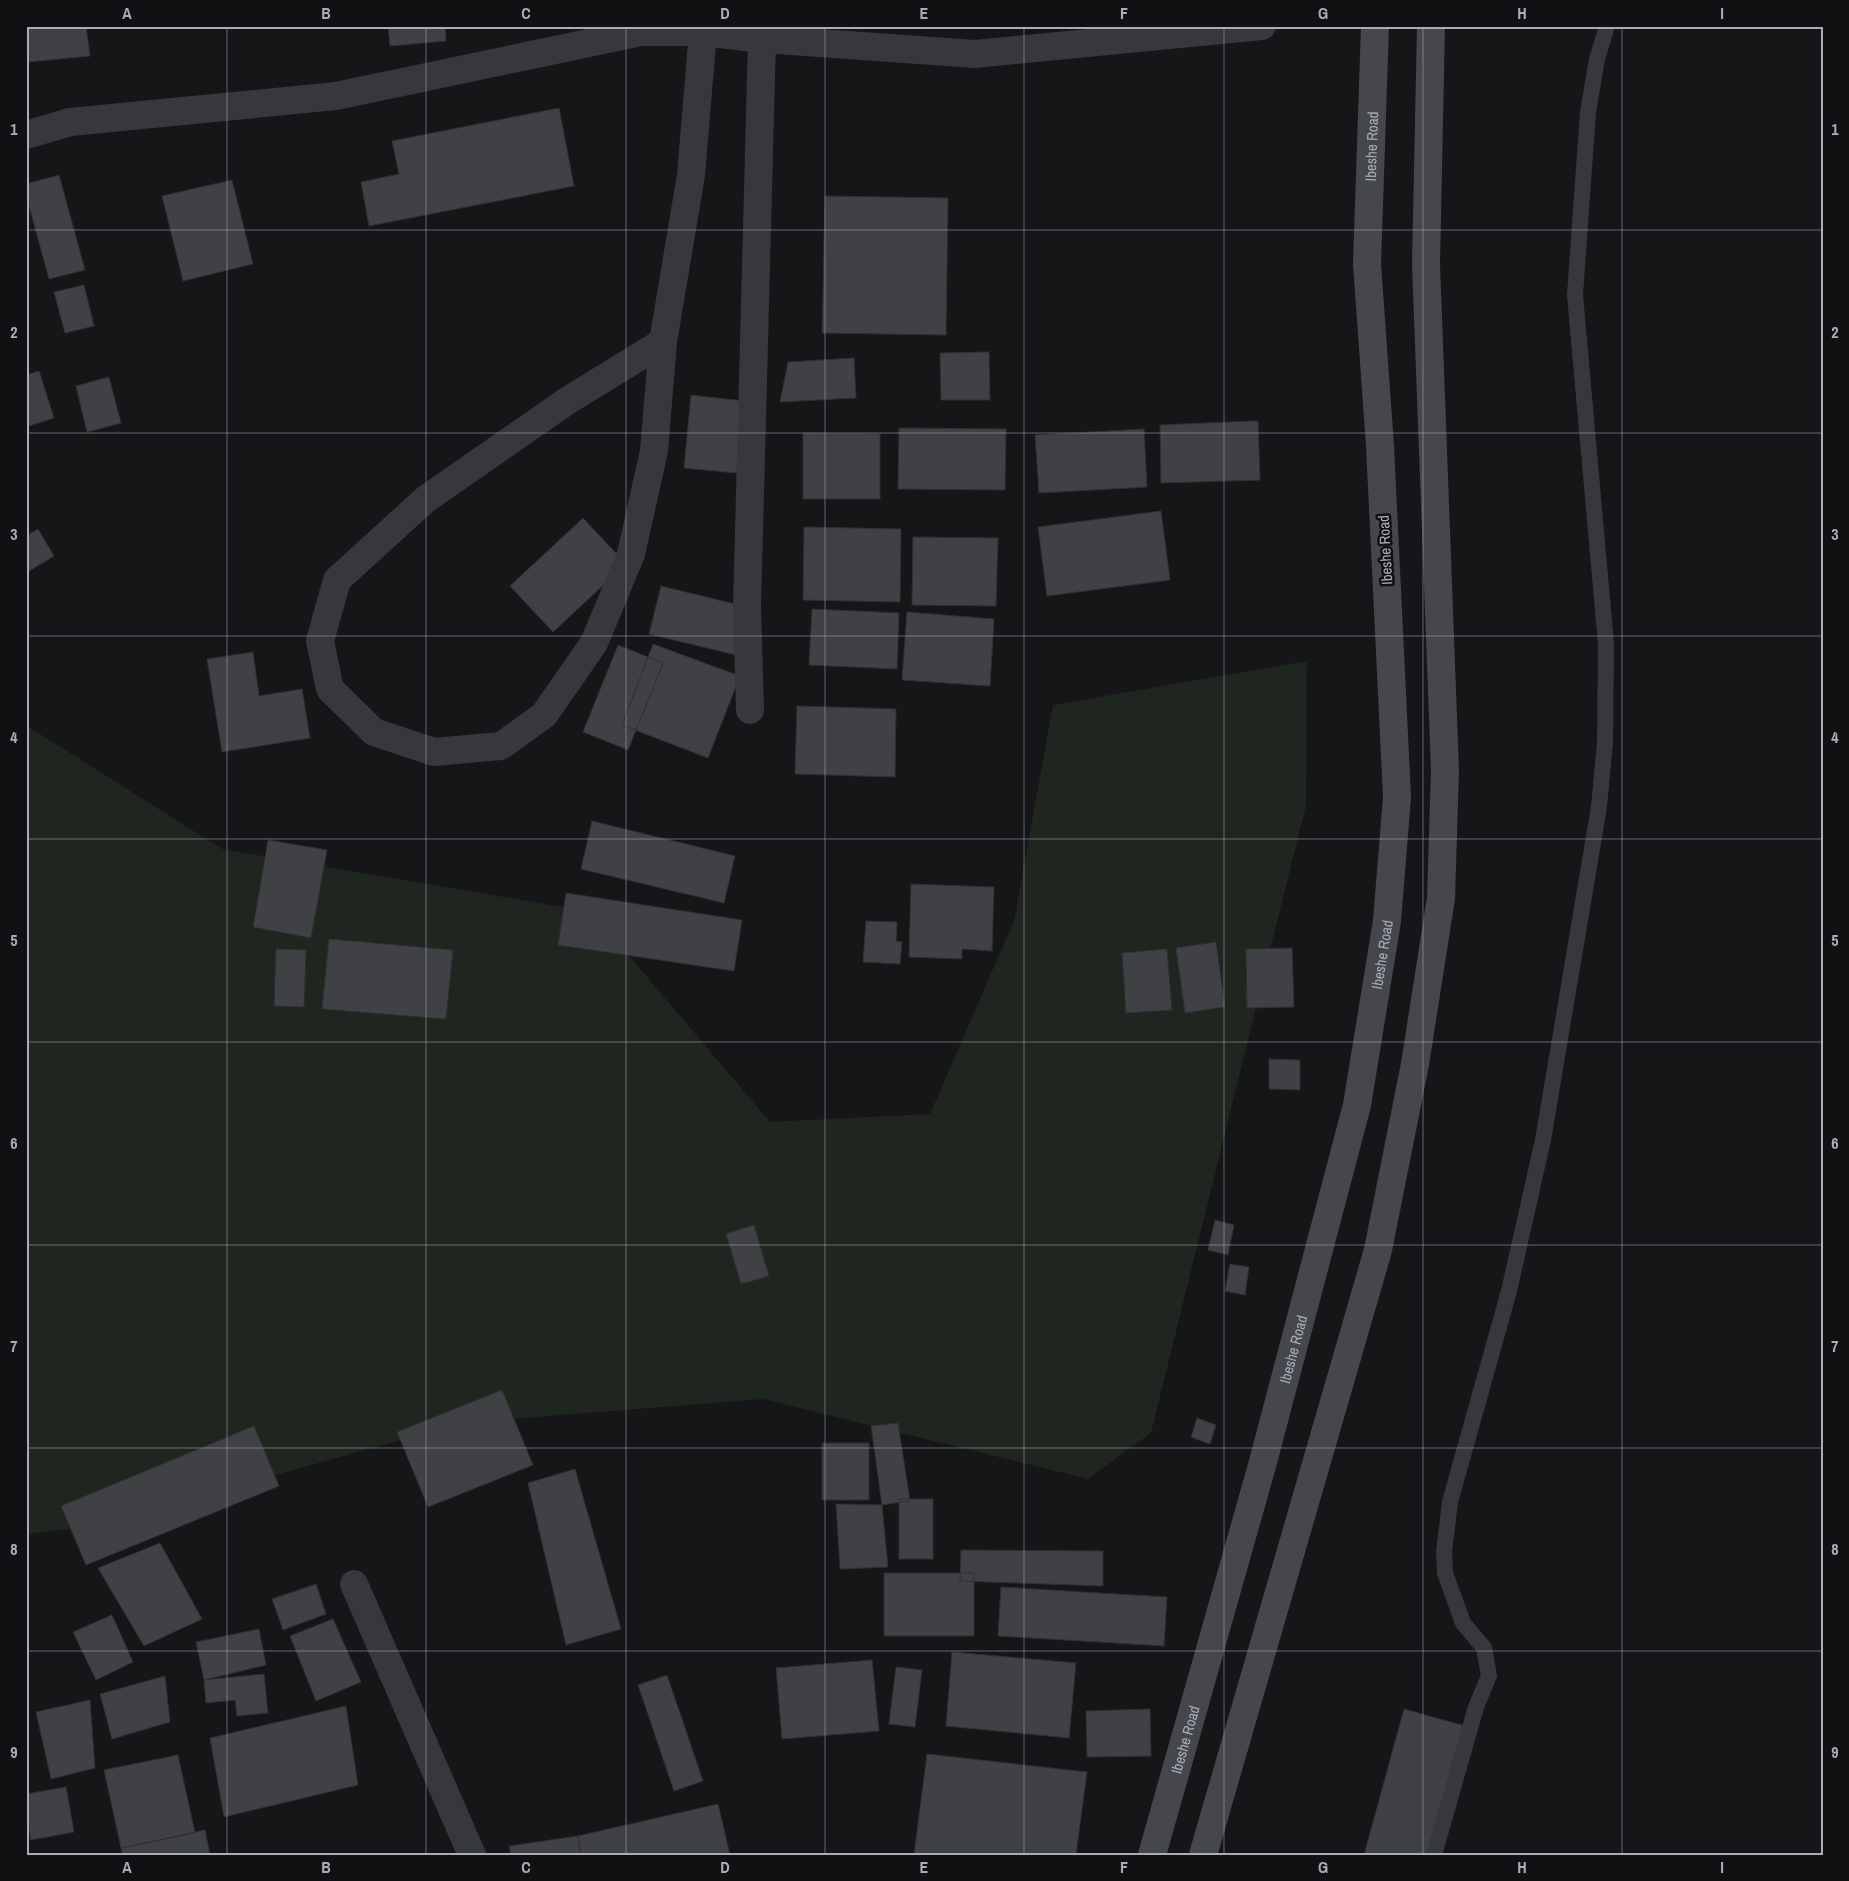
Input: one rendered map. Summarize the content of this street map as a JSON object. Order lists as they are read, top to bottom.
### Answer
{
  "streets": {
    "main road": ["Ibeshe Road"]
  },
  "grid": {
    "columns": [
      "A",
      "B",
      "C",
      "D",
      "E",
      "F",
      "G",
      "H",
      "I"
    ],
    "rows": [
      "1",
      "2",
      "3",
      "4",
      "5",
      "6",
      "7",
      "8",
      "9"
    ]
  }
}
